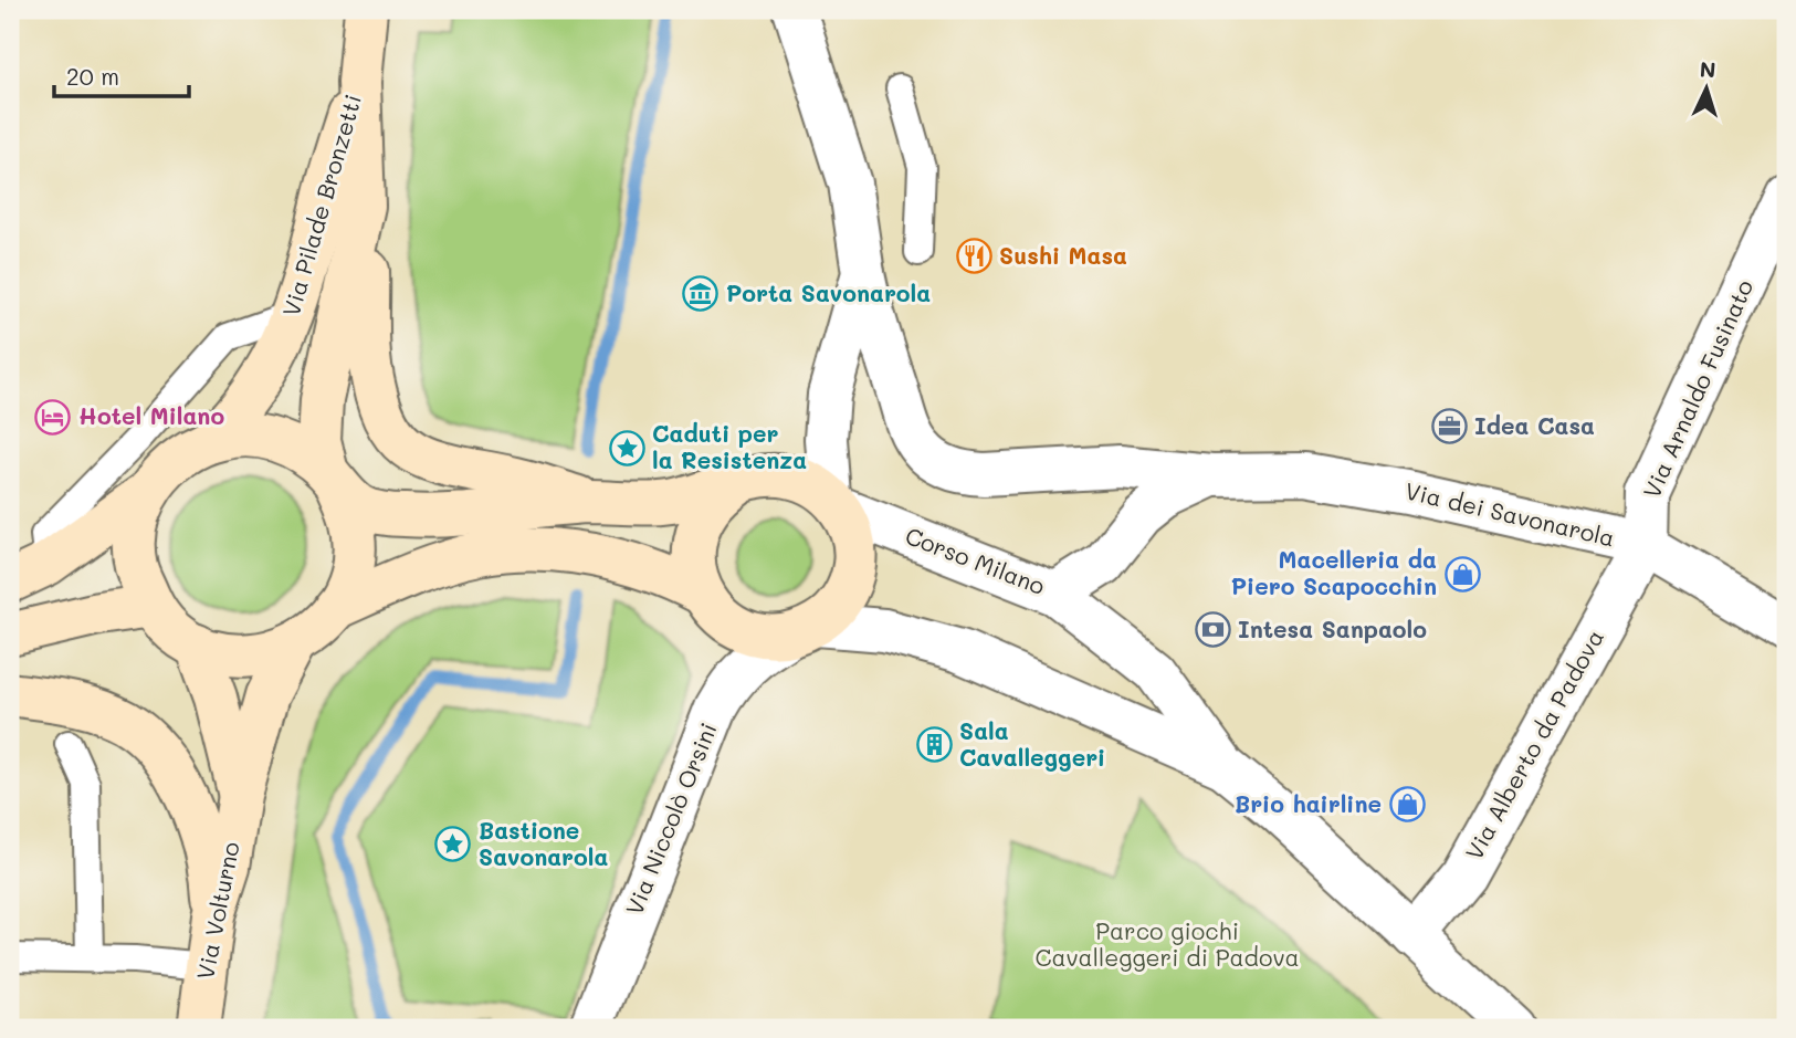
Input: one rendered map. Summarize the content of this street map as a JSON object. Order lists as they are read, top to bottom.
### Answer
{
  "streets": {
    "main road": ["Via Pilade Bronzetti", "Via Volturno"],
    "street": [
      "Via Arnaldo Fusinato",
      "Via dei Savonarola",
      "Corso Milano",
      "Via Alberto da Padova",
      "Via Niccolò Orsini"
    ]
  },
  "crossings": [
    ["Via Pilade Bronzetti", "Via Volturno"],
    ["Via Arnaldo Fusinato", "Via dei Savonarola"],
    ["Via Arnaldo Fusinato", "Via Alberto da Padova"],
    ["Via dei Savonarola", "Corso Milano"],
    ["Via dei Savonarola", "Via Alberto da Padova"],
    ["Corso Milano", "Via Alberto da Padova"],
    ["Corso Milano", "Via Niccolò Orsini"]
  ],
  "parks": ["Parco giochi Cavalleggeri di Padova"],
  "places": {
    "restaurant": ["Sushi Masa"],
    "museum": ["Porta Savonarola"],
    "hotel": ["Hotel Milano"],
    "office": ["Idea Casa"],
    "place": ["Caduti per la Resistenza", "Bastione Savonarola"],
    "shop": ["Macelleria da Piero Scapocchin", "Brio hairline"],
    "bank": ["Intesa Sanpaolo"],
    "building": ["Sala Cavalleggeri"]
  },
  "scale_bar": "20 m",
  "north": "top"
}
